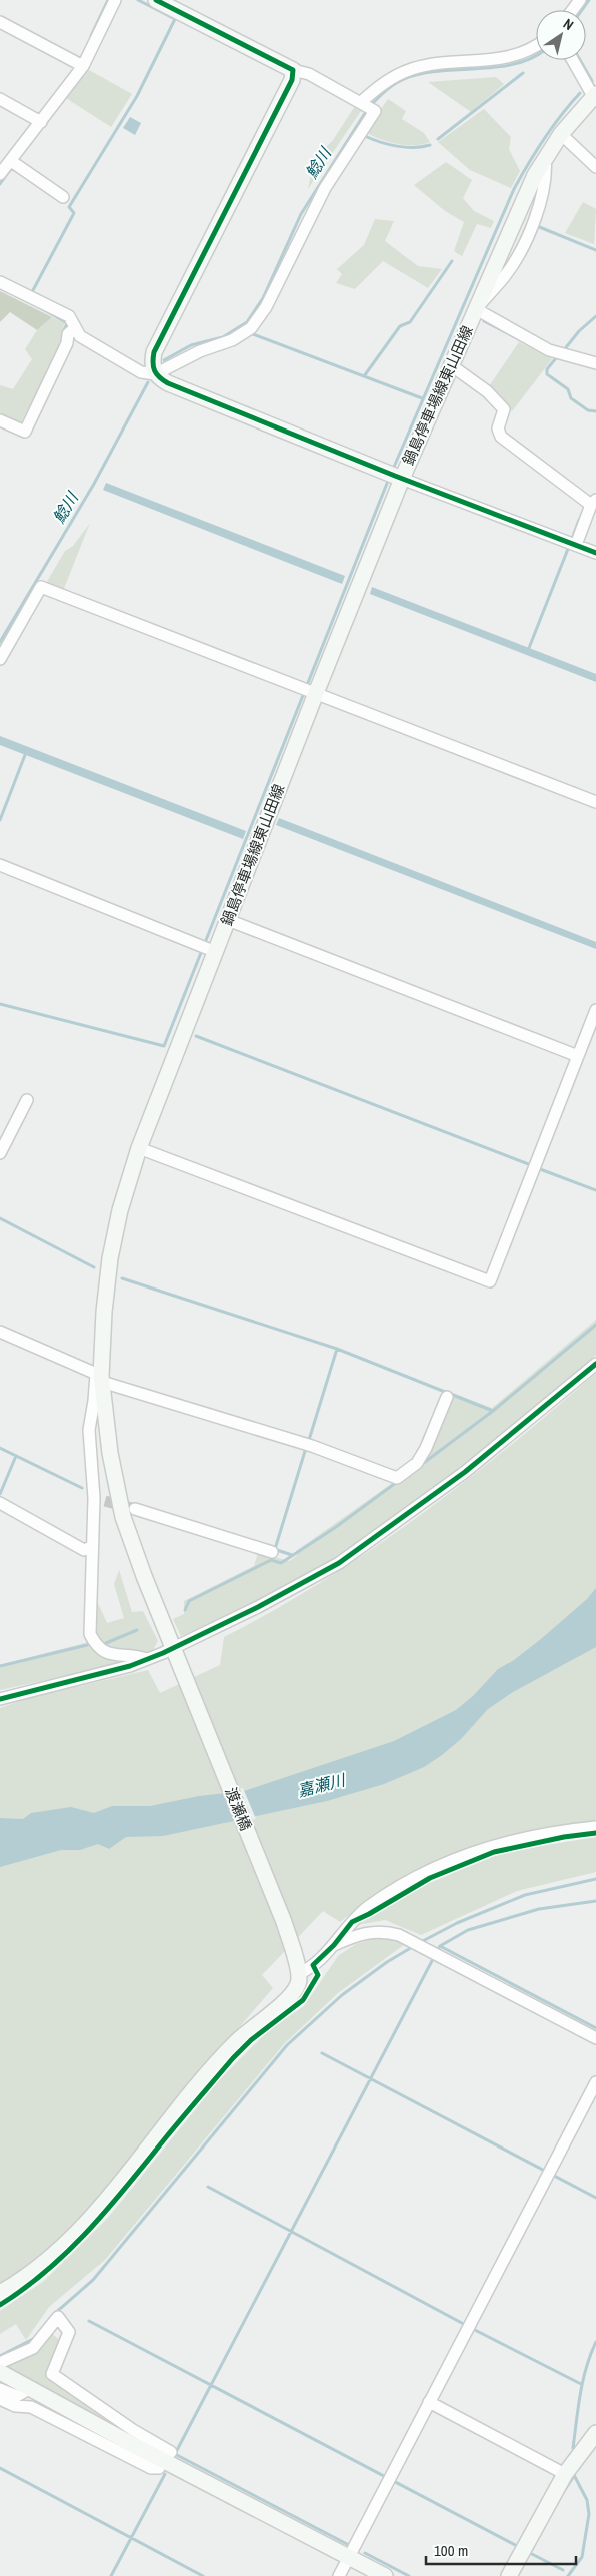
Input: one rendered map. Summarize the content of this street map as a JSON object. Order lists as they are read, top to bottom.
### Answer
{
  "streets": {
    "main road": ["鍋島停車場線東山田線", "渡瀬橋"]
  },
  "crossings": [
    ["鍋島停車場線東山田線", "渡瀬橋"]
  ],
  "water": ["鯰川", "嘉瀬川"],
  "scale_bar": "100 m",
  "north": "top right"
}
